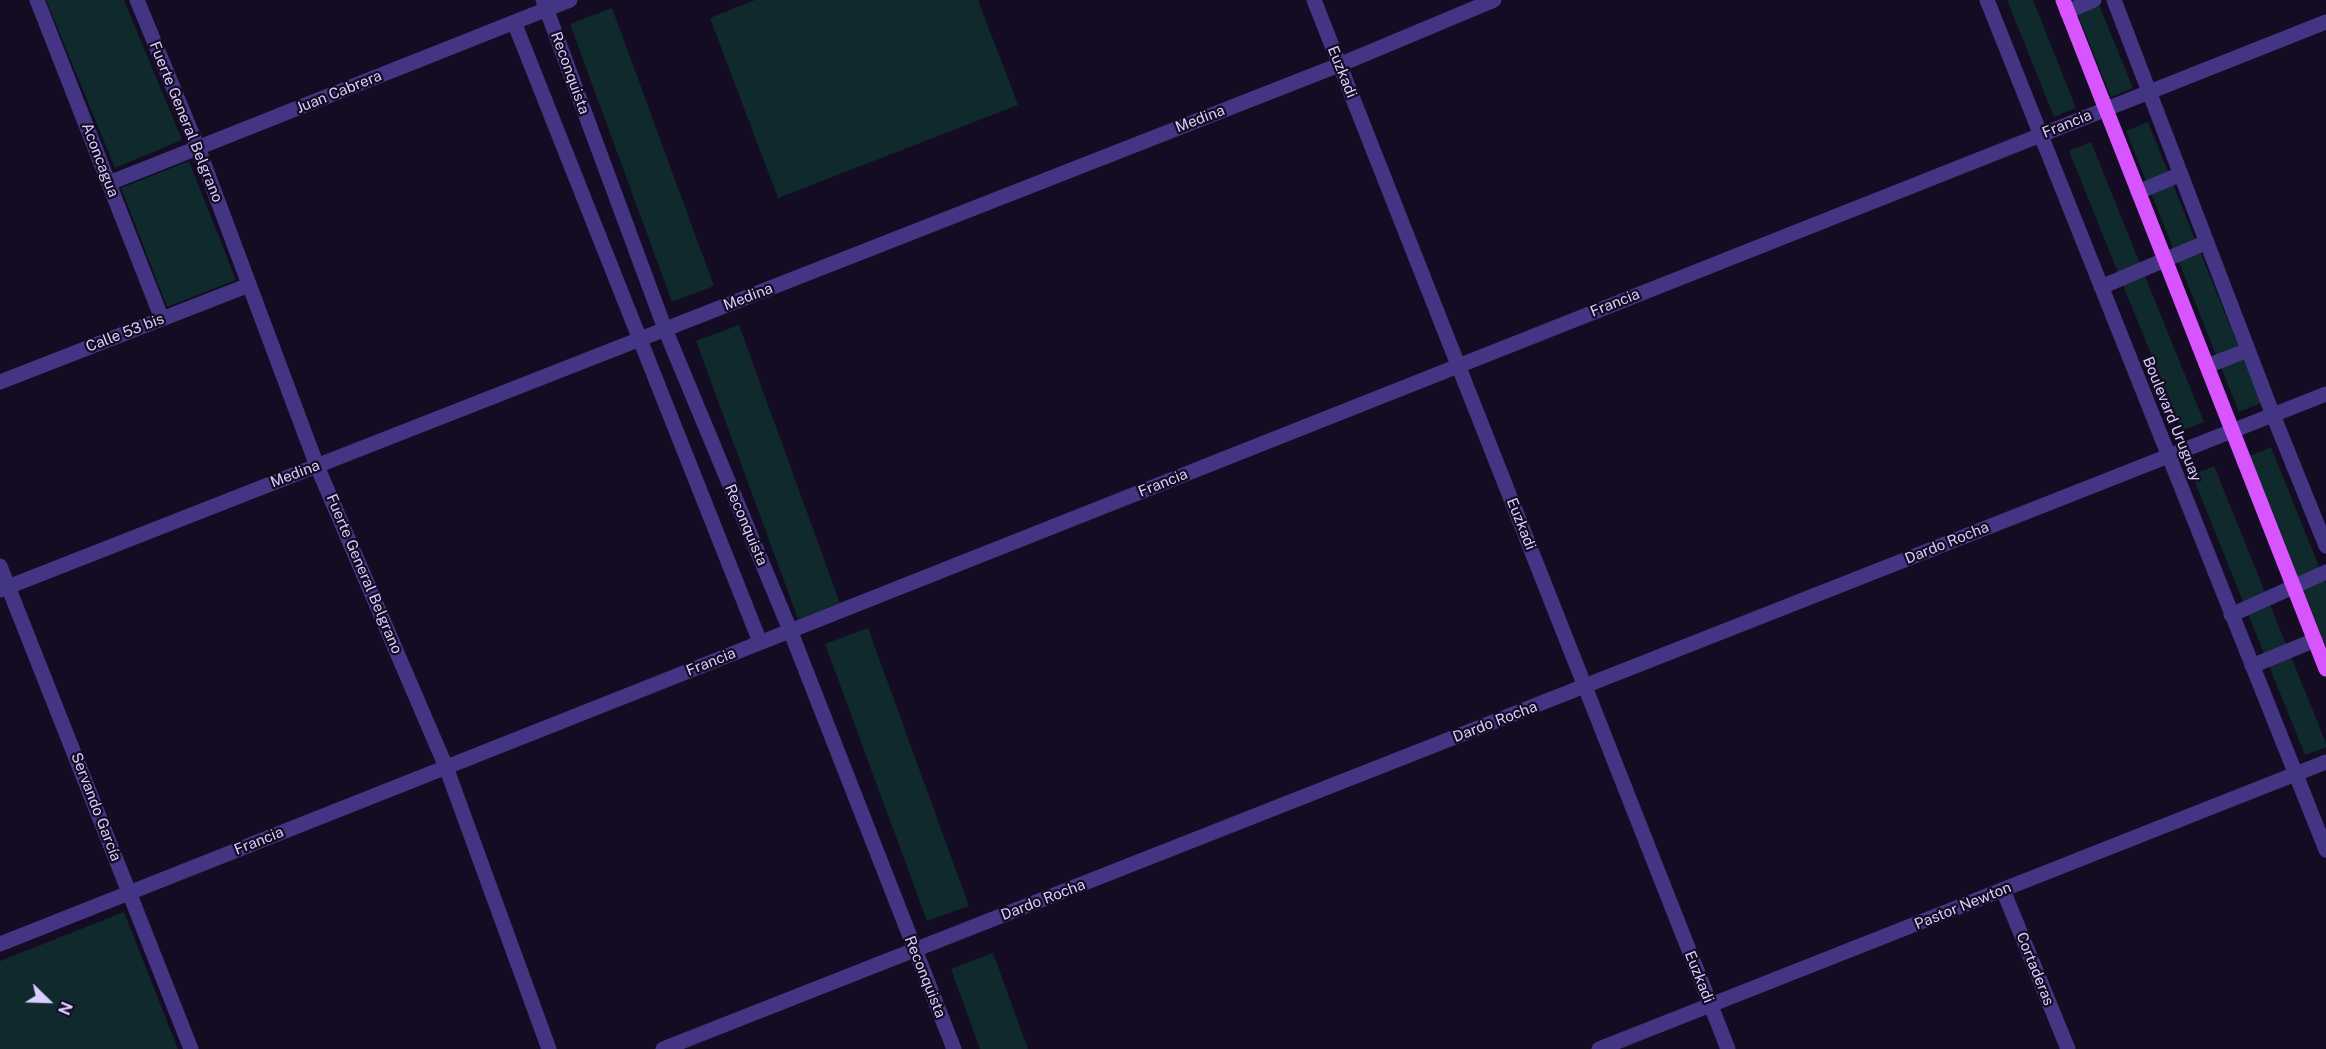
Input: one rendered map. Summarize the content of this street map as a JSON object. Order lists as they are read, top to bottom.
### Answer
{
  "streets": {
    "street": [
      "Euzkadi",
      "Reconquista",
      "Juan Cabrera",
      "Medina",
      "Fuerte General Belgrano",
      "Francia",
      "Aconcagua",
      "Calle 53 bis",
      "Boulevard Uruguay",
      "Dardo Rocha",
      "Servando García",
      "Pastor Newton",
      "Cortaderas"
    ]
  },
  "crossings": [
    ["Euzkadi", "Medina"],
    ["Euzkadi", "Francia"],
    ["Euzkadi", "Dardo Rocha"],
    ["Euzkadi", "Pastor Newton"],
    ["Reconquista", "Juan Cabrera"],
    ["Reconquista", "Medina"],
    ["Reconquista", "Francia"],
    ["Reconquista", "Dardo Rocha"],
    ["Juan Cabrera", "Fuerte General Belgrano"],
    ["Juan Cabrera", "Aconcagua"],
    ["Medina", "Fuerte General Belgrano"],
    ["Medina", "Servando García"],
    ["Fuerte General Belgrano", "Francia"],
    ["Fuerte General Belgrano", "Calle 53 bis"],
    ["Francia", "Boulevard Uruguay"],
    ["Francia", "Servando García"],
    ["Aconcagua", "Calle 53 bis"],
    ["Boulevard Uruguay", "Dardo Rocha"],
    ["Boulevard Uruguay", "Pastor Newton"],
    ["Pastor Newton", "Cortaderas"]
  ],
  "north": "bottom right"
}
